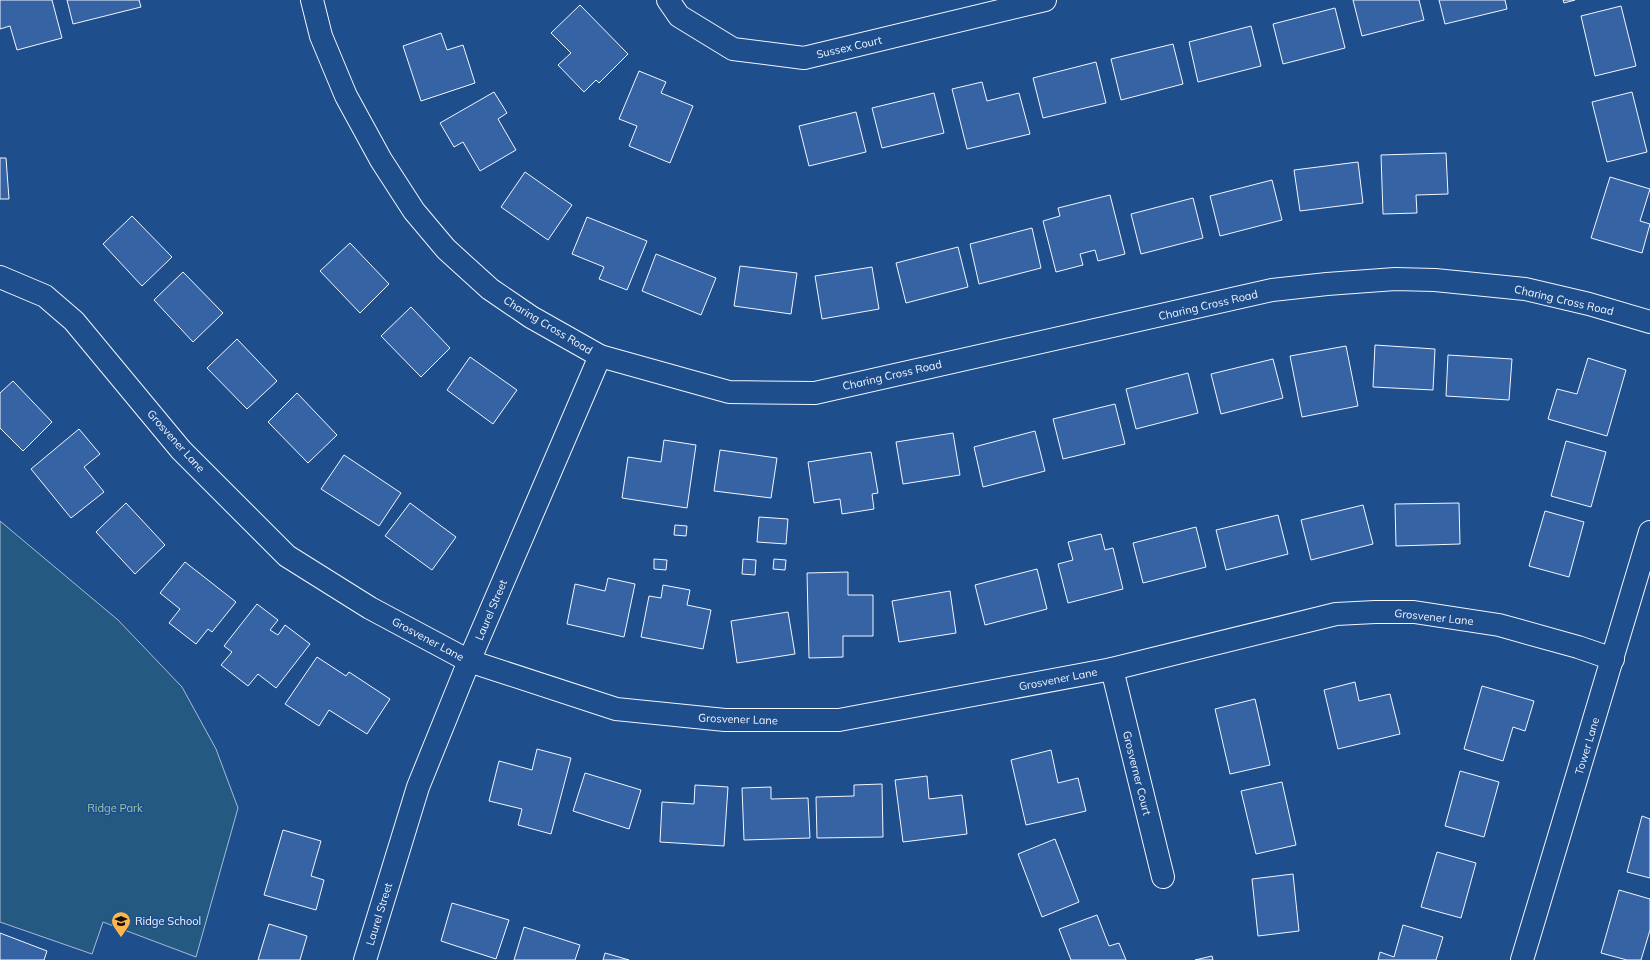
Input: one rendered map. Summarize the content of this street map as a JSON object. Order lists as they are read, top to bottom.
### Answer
{
  "streets": {
    "street": [
      "Sussex Court",
      "Charing Cross Road",
      "Grosvener Lane",
      "Laurel Street",
      "Tower Lane",
      "Grosverner Court"
    ]
  },
  "crossings": [
    ["Charing Cross Road", "Laurel Street"],
    ["Grosvener Lane", "Laurel Street"],
    ["Grosvener Lane", "Tower Lane"],
    ["Grosvener Lane", "Grosverner Court"]
  ],
  "parks": ["Ridge Park"],
  "places": {
    "school or university": ["Ridge School"]
  }
}
